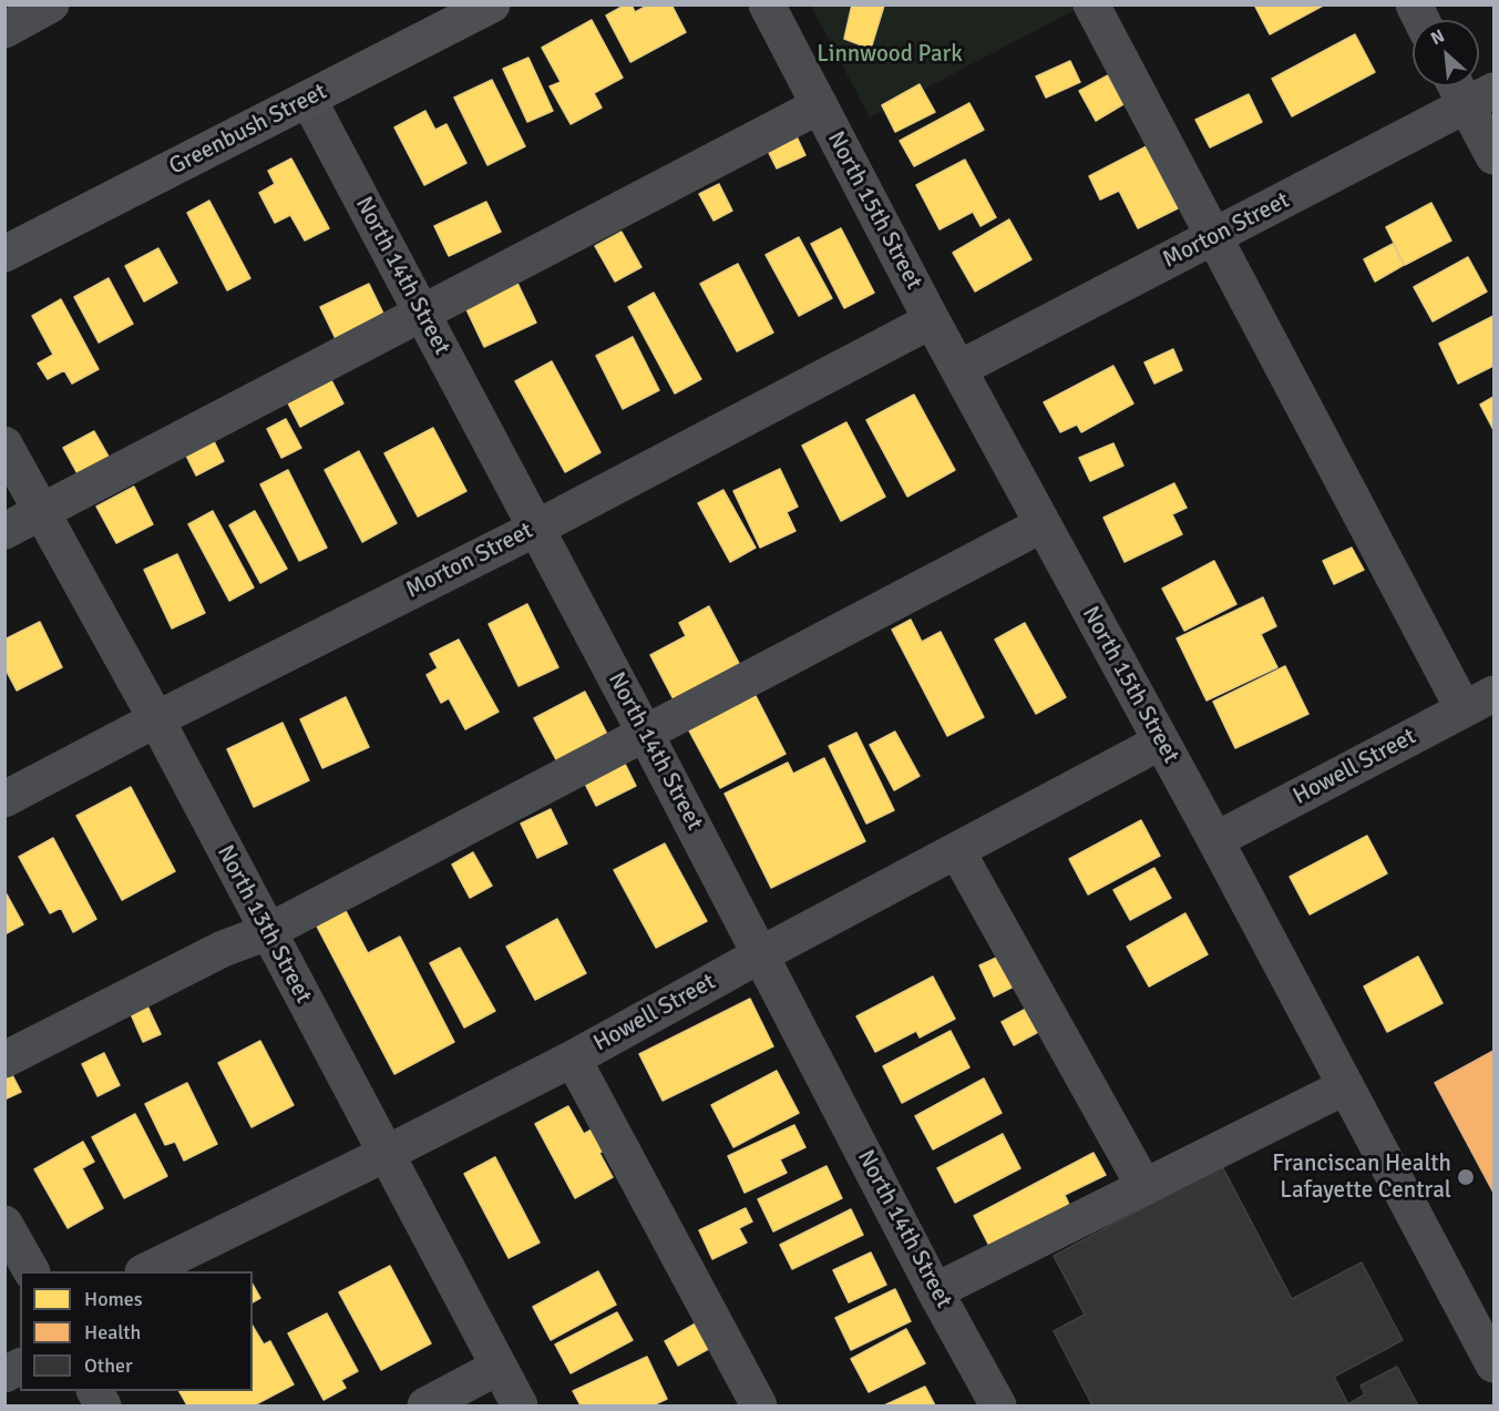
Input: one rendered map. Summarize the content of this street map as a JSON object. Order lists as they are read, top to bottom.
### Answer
{
  "streets": {
    "main road": ["Greenbush Street"],
    "street": [
      "North 15th Street",
      "Morton Street",
      "North 14th Street",
      "Howell Street",
      "North 13th Street"
    ]
  },
  "crossings": [
    ["Greenbush Street", "North 14th Street"],
    ["North 15th Street", "Morton Street"],
    ["North 15th Street", "Howell Street"],
    ["Morton Street", "North 14th Street"],
    ["Morton Street", "North 13th Street"],
    ["North 14th Street", "Howell Street"],
    ["Howell Street", "North 13th Street"]
  ],
  "parks": ["Linnwood Park"],
  "places": ["Franciscan Health Lafayette Central"],
  "legend": ["Homes", "Health", "Other"],
  "north": "top left"
}
